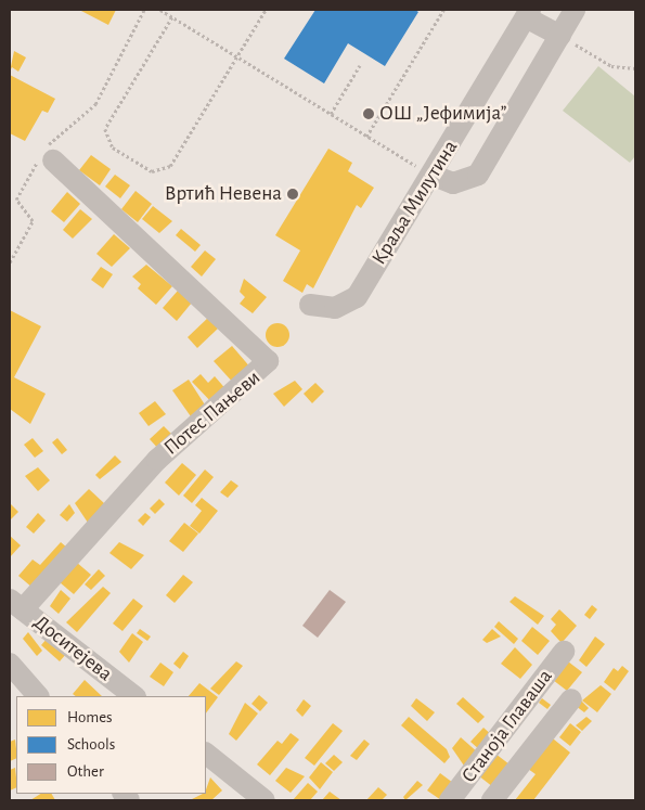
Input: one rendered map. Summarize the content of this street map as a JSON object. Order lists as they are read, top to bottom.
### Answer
{
  "streets": {
    "street": [
      "Краља Милутина",
      "Потес Пањеви",
      "Доситејева",
      "Станоја Главаша"
    ]
  },
  "crossings": [
    ["Потес Пањеви", "Доситејева"]
  ],
  "places": ["ОШ „Јефимија”", "Вртић Невена"],
  "legend": ["Homes", "Schools", "Other"]
}
